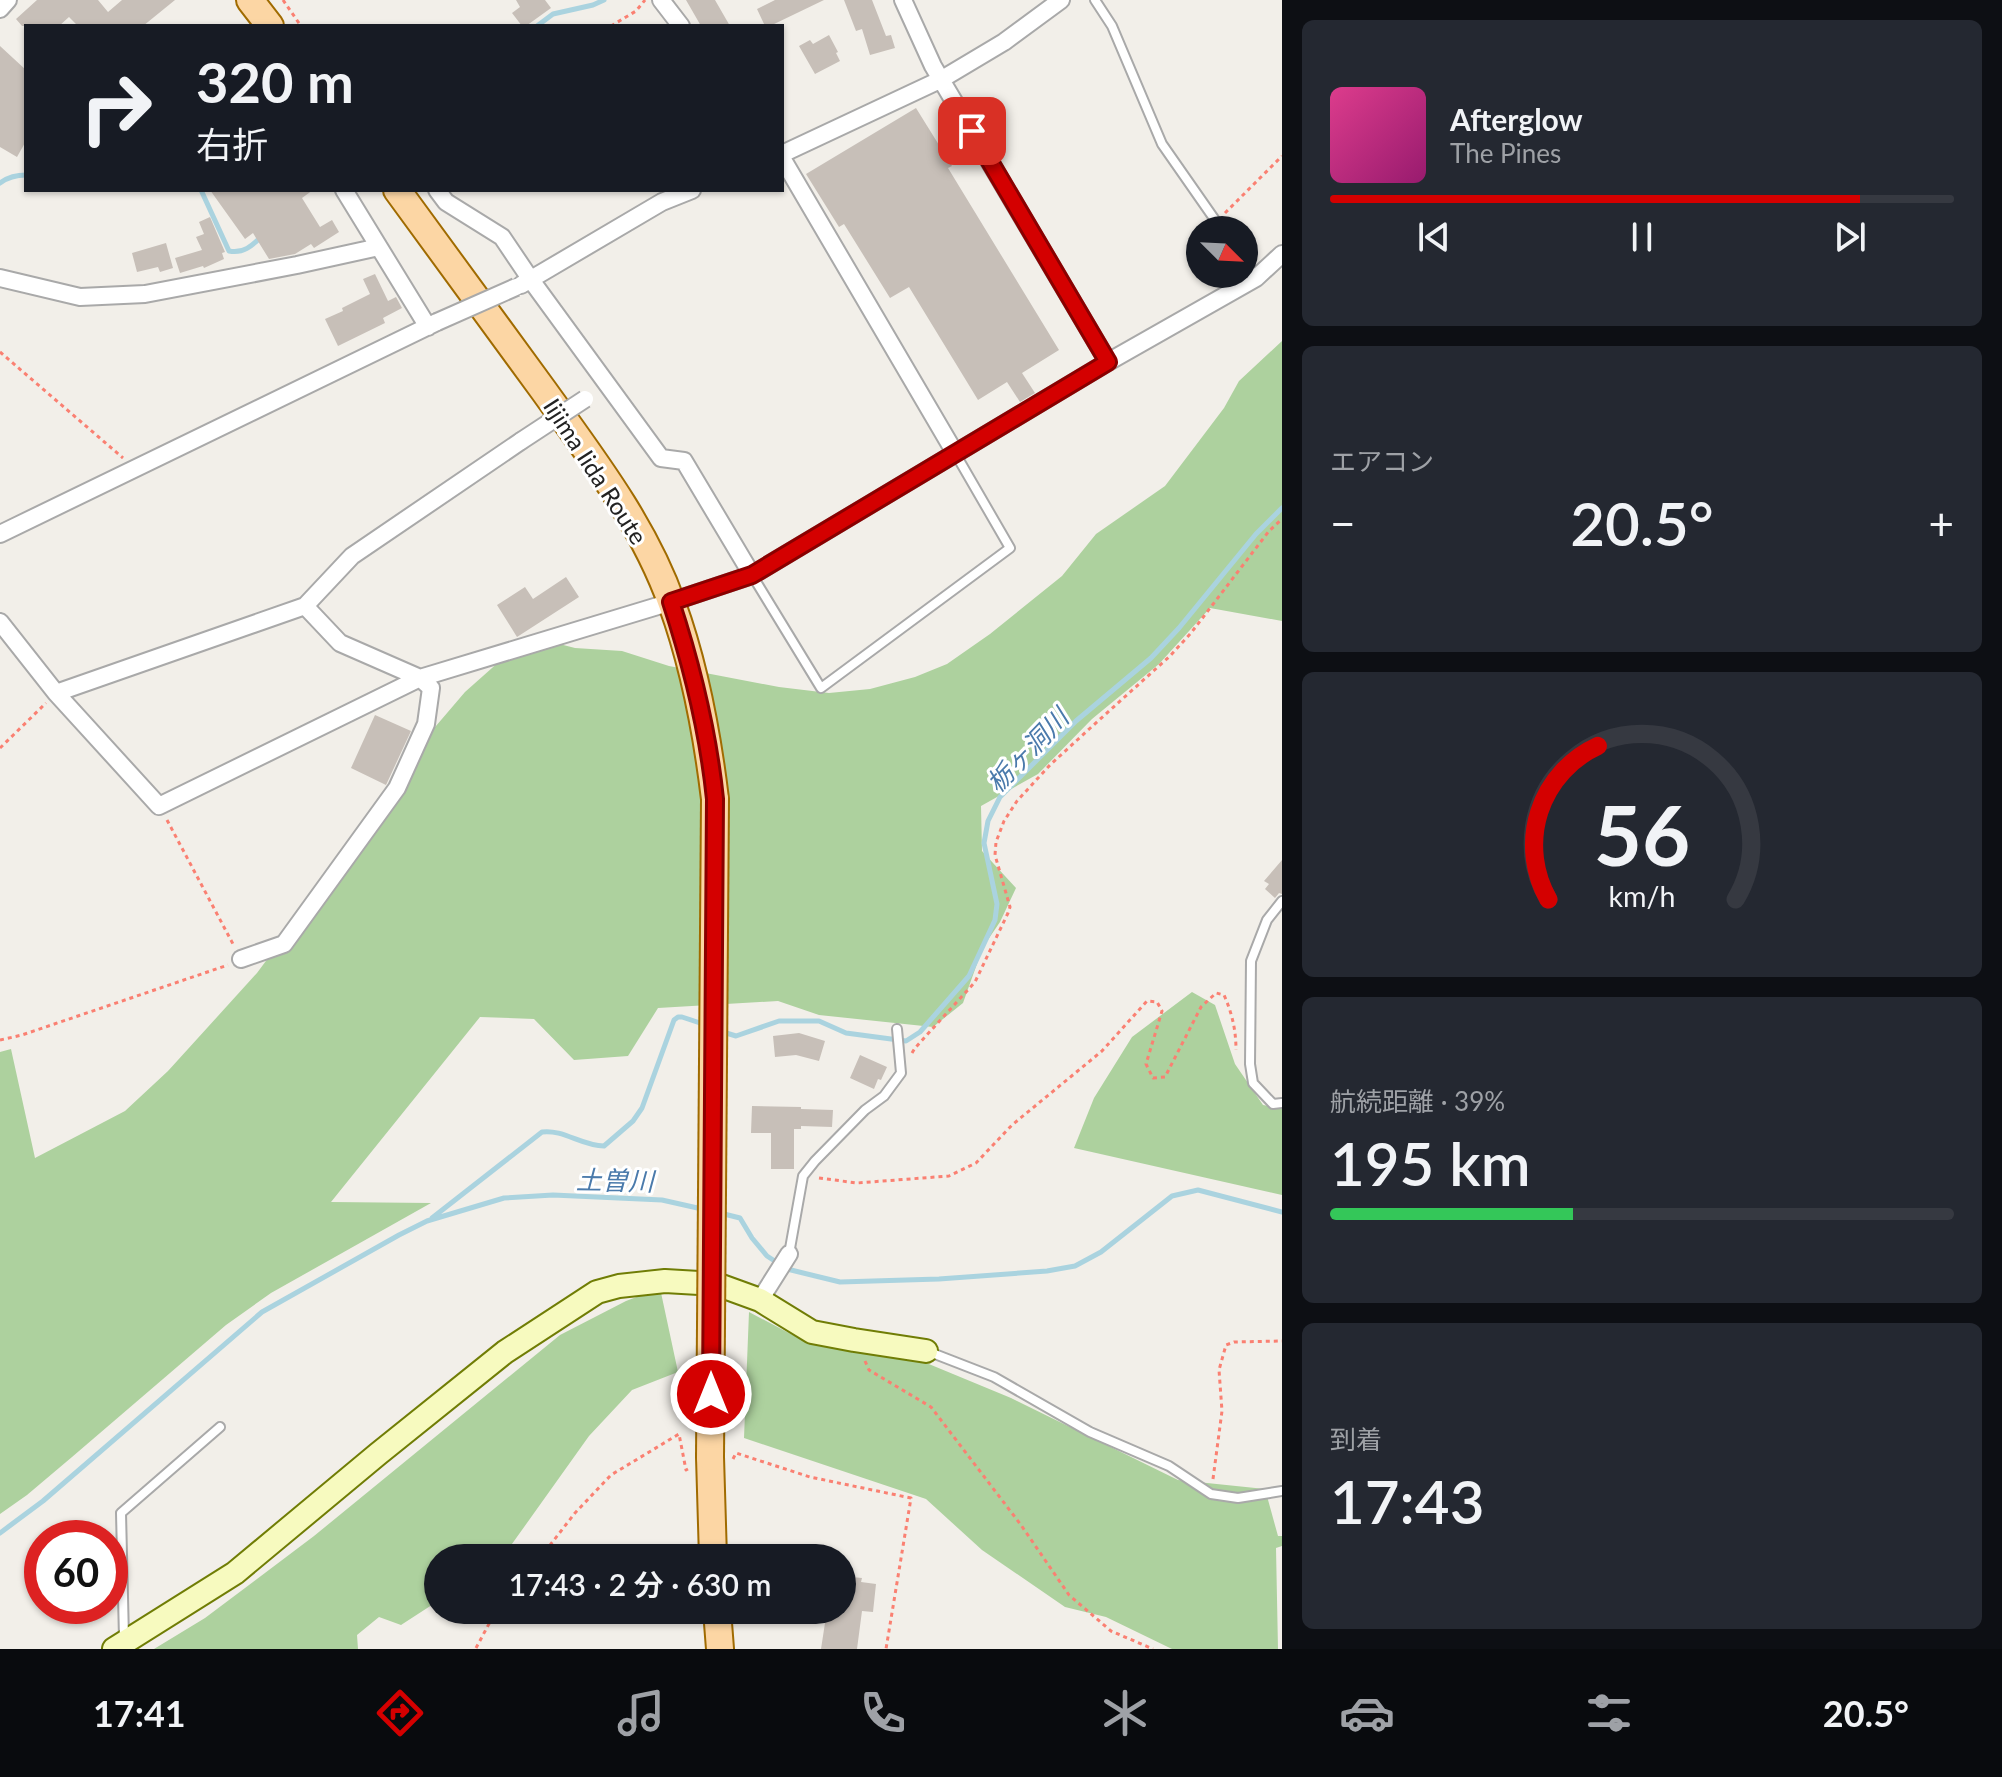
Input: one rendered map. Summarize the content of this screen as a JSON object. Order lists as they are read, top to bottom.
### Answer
{
  "streets": {
    "main road": ["Iijima Iida Route"]
  },
  "water": ["栃ヶ洞川", "土曽川"],
  "north": "bottom right",
  "page": {
    "turn": ["320 m", "右折"],
    "song": ["Afterglow", "The Pines"],
    "tile": [
      "エアコン",
      ["航続距離 · 39%", "195 km"],
      ["到着", "17:43"]
    ],
    "heat": ["−", "20.5°", "+"],
    "limit": "60",
    "trip": "17:43 · 2 分 · 630 m",
    "tabs": ["17:41", "20.5°"],
    "gauge": ["56", "km/h"]
  }
}
